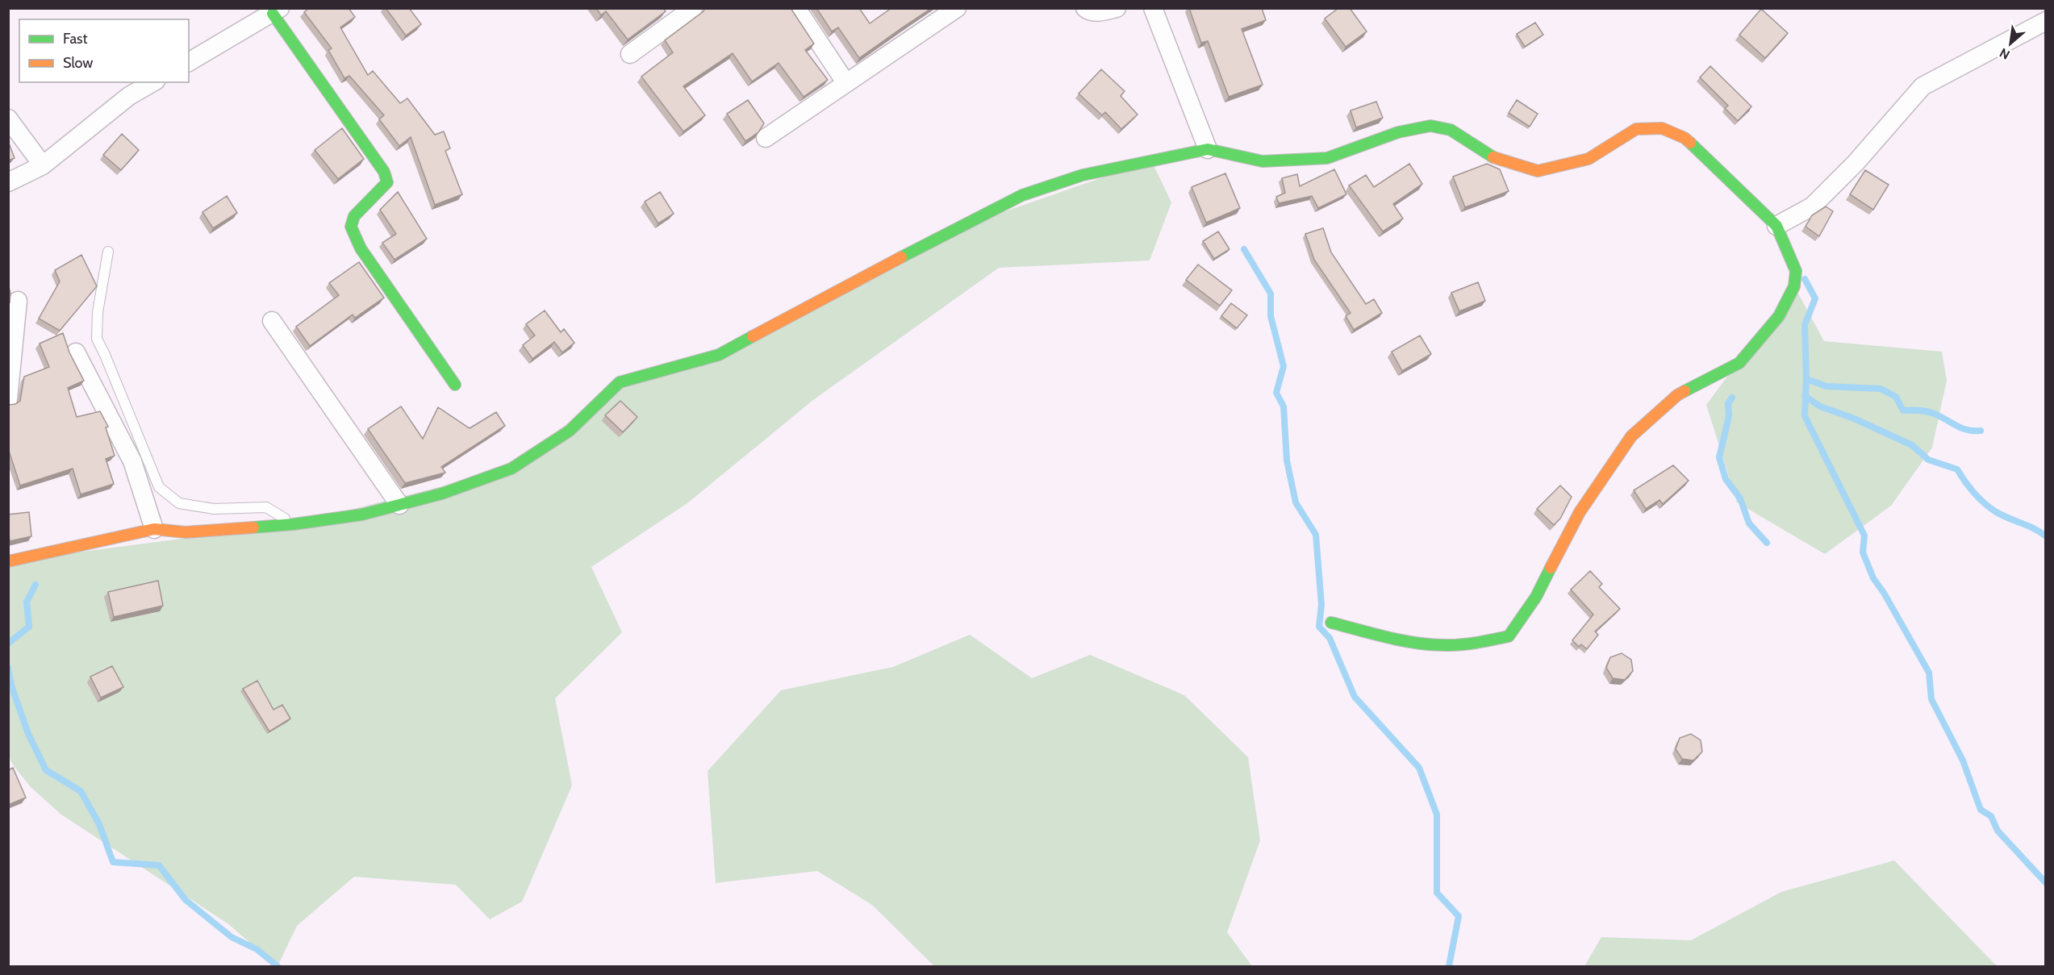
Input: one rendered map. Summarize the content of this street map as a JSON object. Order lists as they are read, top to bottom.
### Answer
{
  "legend": ["Fast", "Slow"],
  "north": "bottom left"
}
